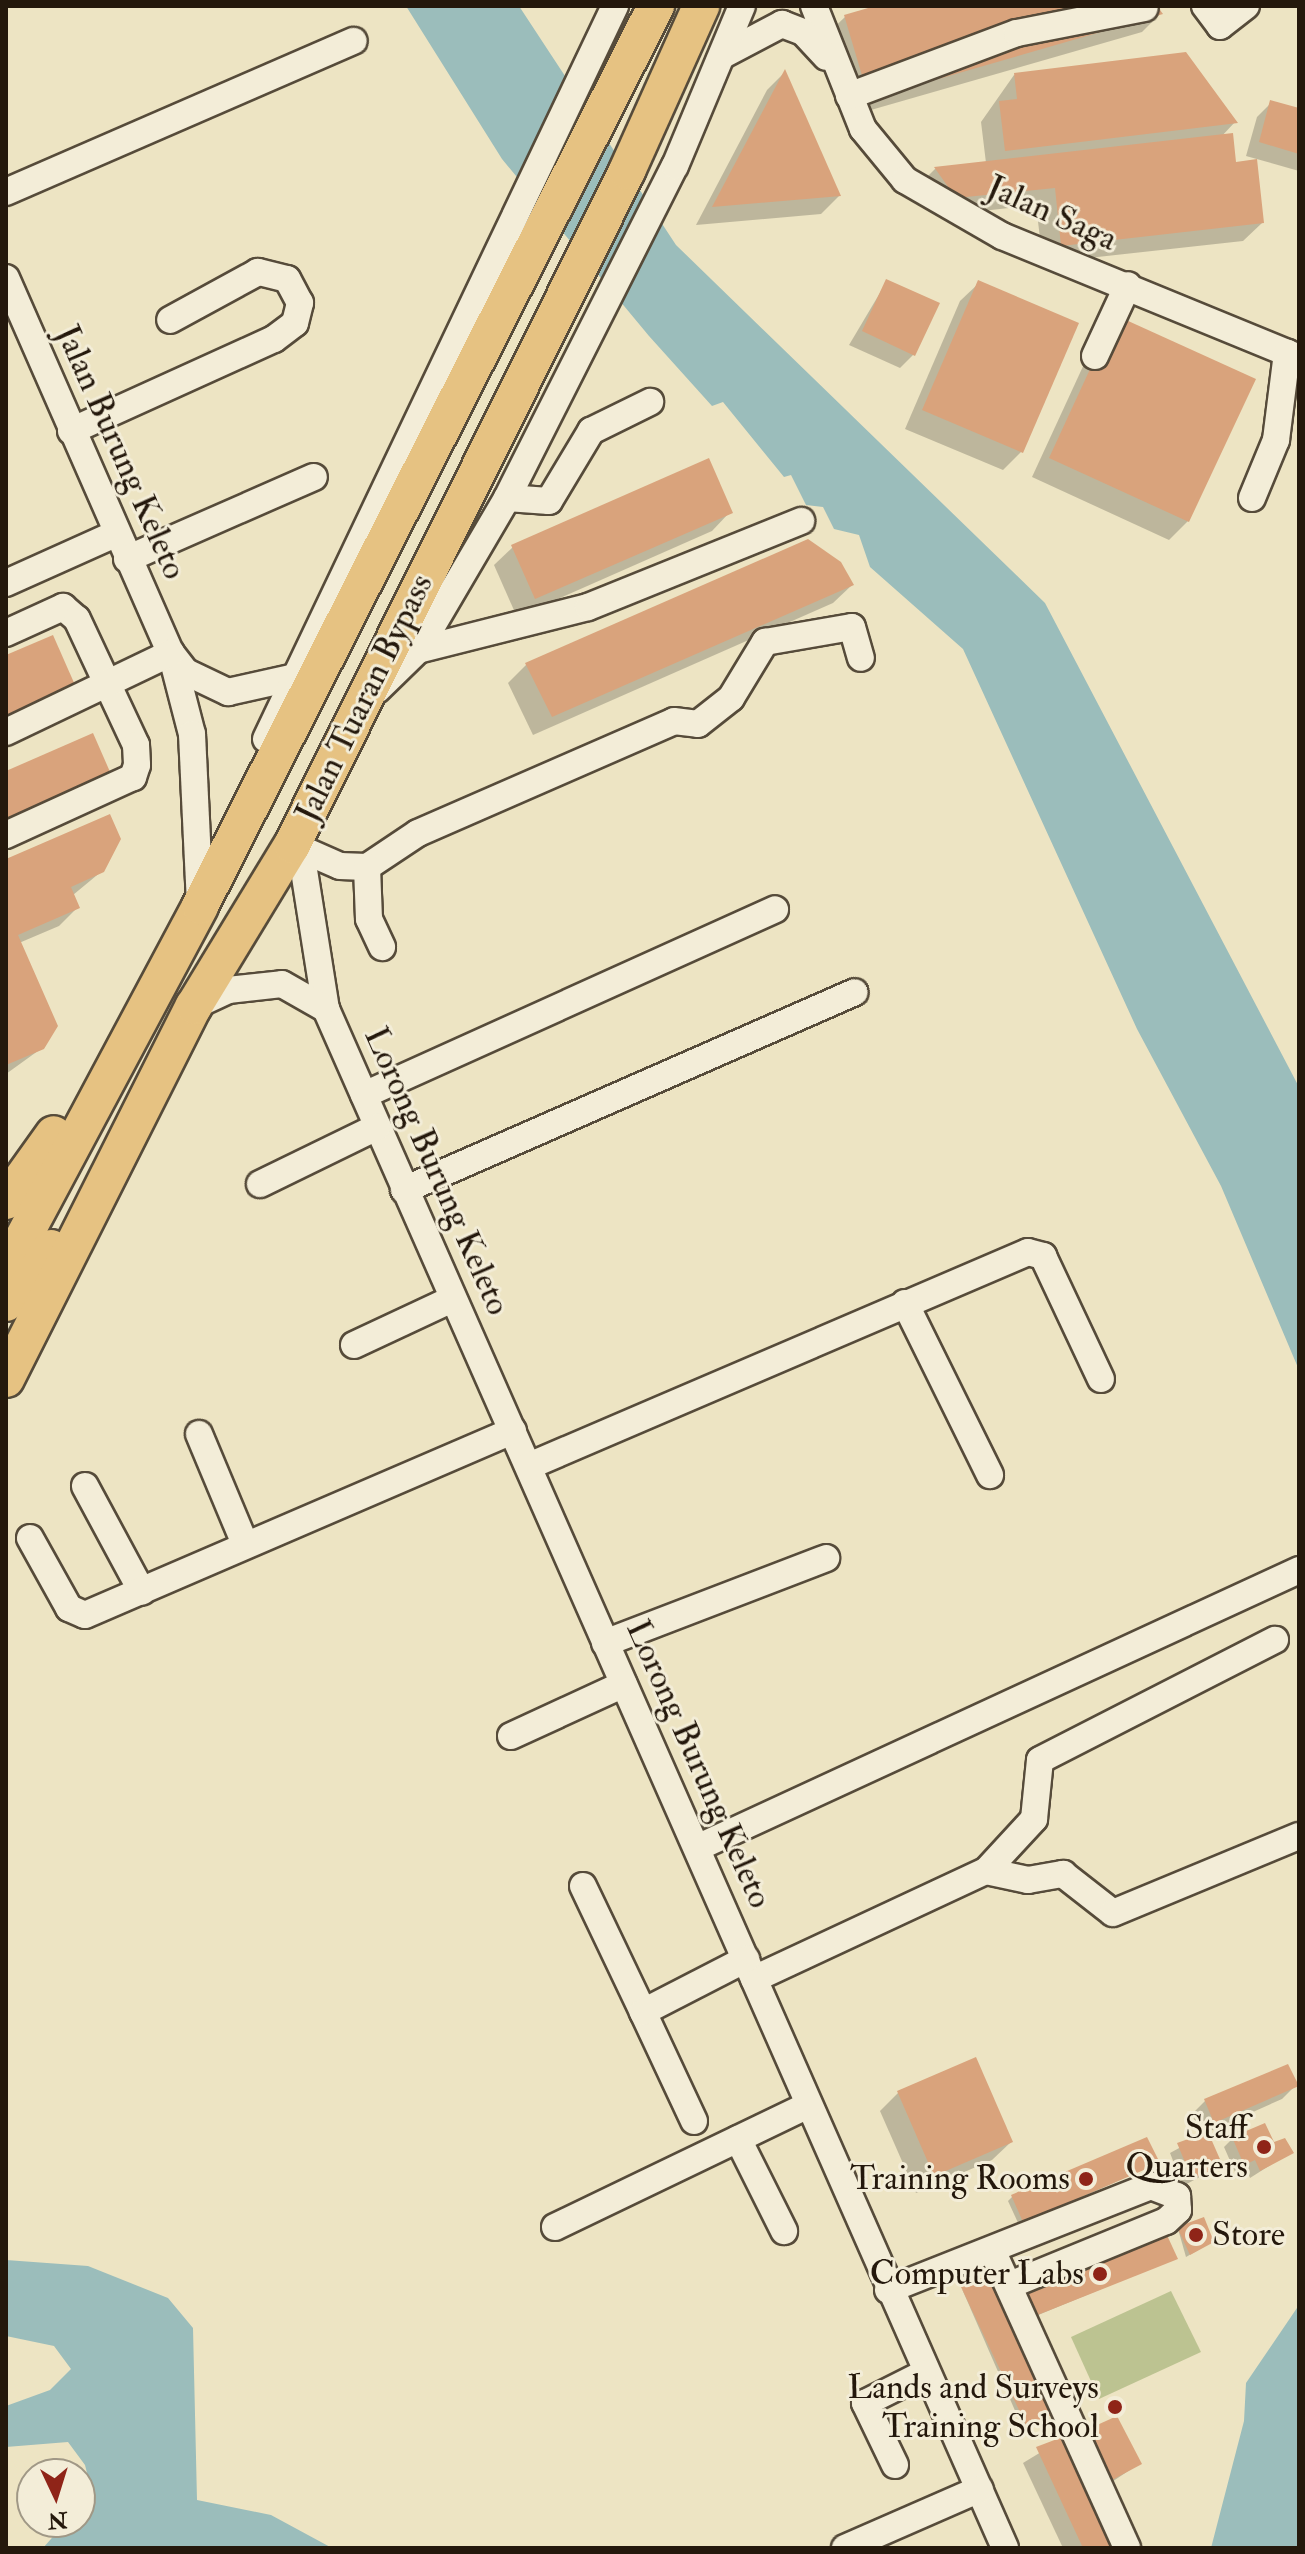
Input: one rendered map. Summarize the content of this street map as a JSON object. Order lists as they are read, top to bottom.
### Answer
{
  "streets": {
    "highway": ["Jalan Tuaran Bypass"],
    "street": ["Jalan Saga", "Jalan Burung Keleto", "Lorong Burung Keleto"]
  },
  "crossings": [
    ["Jalan Burung Keleto", "Jalan Tuaran Bypass"],
    ["Jalan Tuaran Bypass", "Lorong Burung Keleto"]
  ],
  "places": [
    "Staff Quarters",
    "Training Rooms",
    "Store",
    "Computer Labs",
    "Lands and Surveys Training School"
  ],
  "north": "bottom"
}
